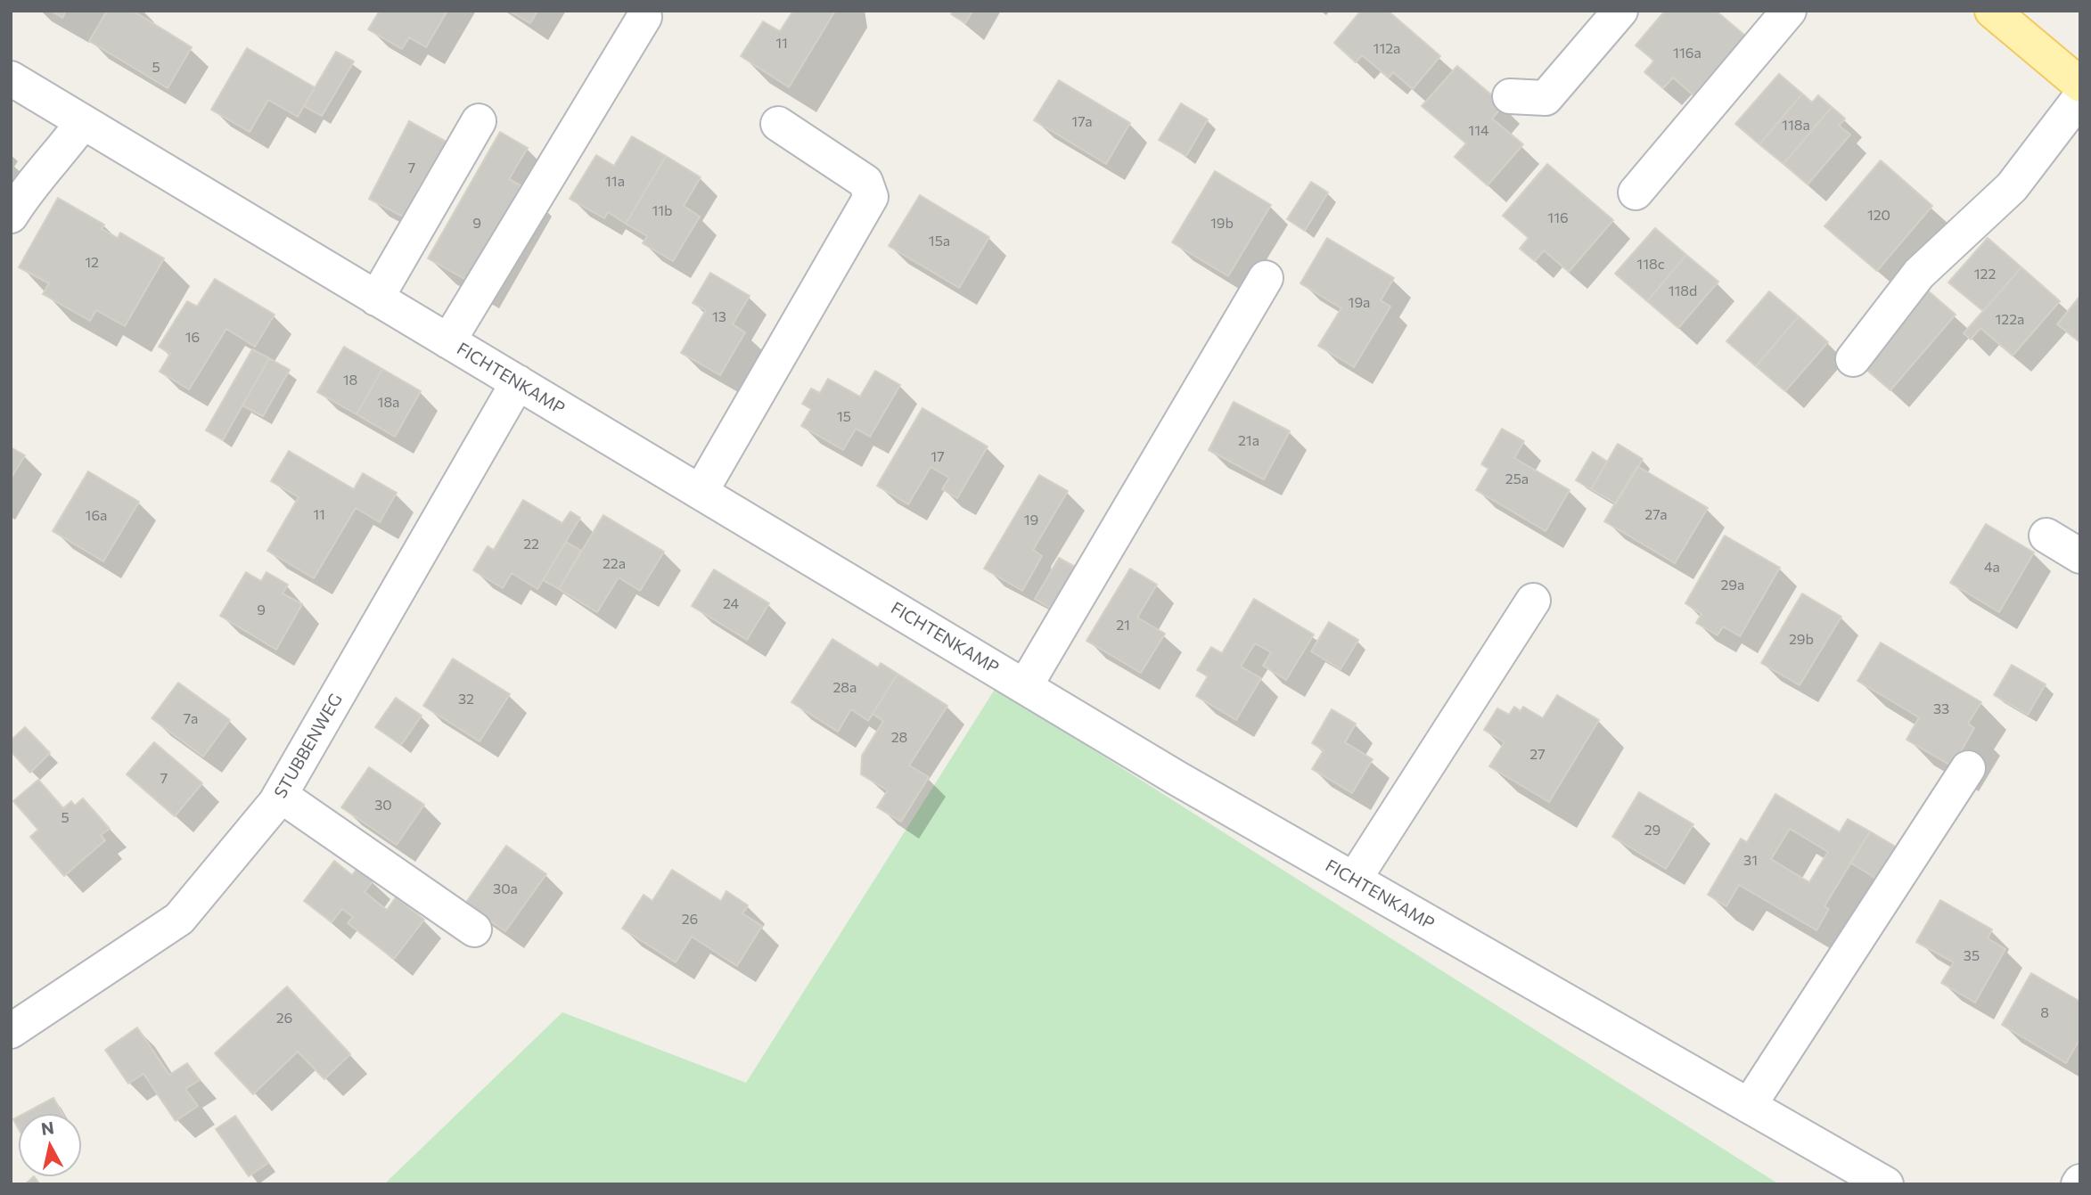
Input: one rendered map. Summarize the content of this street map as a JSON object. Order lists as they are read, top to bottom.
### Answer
{
  "streets": {
    "street": ["FICHTENKAMP", "STUBBENWEG"]
  },
  "crossings": [
    ["FICHTENKAMP", "STUBBENWEG"]
  ],
  "house_numbers": [
    "11",
    "112a",
    "116a",
    "5",
    "17a",
    "118a",
    "114",
    "7",
    "11a",
    "11b",
    "120",
    "116",
    "9",
    "19b",
    "15a",
    "12",
    "118c",
    "122",
    "118d",
    "19a",
    "13",
    "122a",
    "16",
    "18",
    "18a",
    "15",
    "21a",
    "17",
    "25a",
    "11",
    "27a",
    "16a",
    "19",
    "22",
    "22a",
    "4a",
    "29a",
    "24",
    "9",
    "21",
    "29b",
    "28a",
    "32",
    "33",
    "7a",
    "28",
    "27",
    "7",
    "30",
    "5",
    "29",
    "31",
    "30a",
    "26",
    "35",
    "8",
    "26"
  ],
  "north": "top"
}
